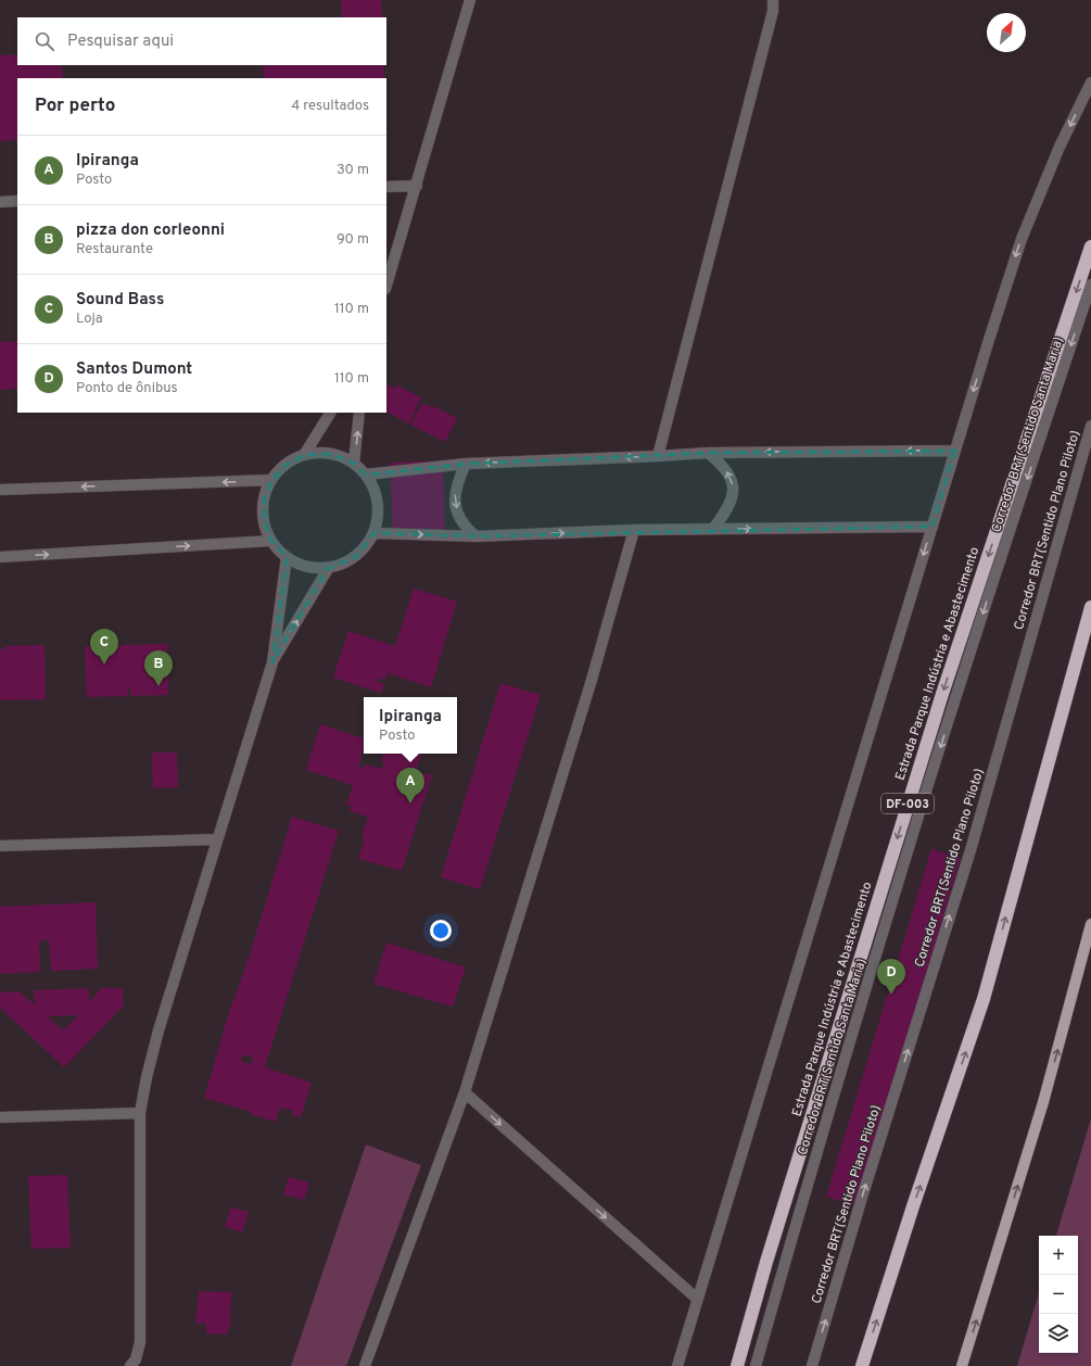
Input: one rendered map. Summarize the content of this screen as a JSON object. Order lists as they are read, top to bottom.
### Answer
{
  "streets": {
    "highway": ["Estrada Parque Indústria e Abastecimento", "DF-003"],
    "street": ["Corredor BRT(Sentido Santa Maria)", "Corredor BRT(Sentido Plano Piloto)"]
  },
  "one_way": ["Corredor BRT(Sentido Plano Piloto)", "Estrada Parque Indústria e Abastecimento"],
  "north": "top right",
  "page": {
    "search": "Pesquisar aqui",
    "heading": ["Por perto", "4 resultados"],
    "list": [
      {
        "mark": "A",
        "name": "Ipiranga",
        "note": "Posto",
        "value": "30 m"
      },
      {
        "mark": "B",
        "name": "pizza don corleonni",
        "note": "Restaurante",
        "value": "90 m"
      },
      {
        "mark": "C",
        "name": "Sound Bass",
        "note": "Loja",
        "value": "110 m"
      },
      {
        "mark": "D",
        "name": "Santos Dumont",
        "note": "Ponto de ônibus",
        "value": "110 m"
      }
    ],
    "pins": [
      "C",
      "B",
      "A",
      "D"
    ],
    "popup": ["Ipiranga", "Posto"],
    "map_buttons": ["+", "−"]
  }
}
